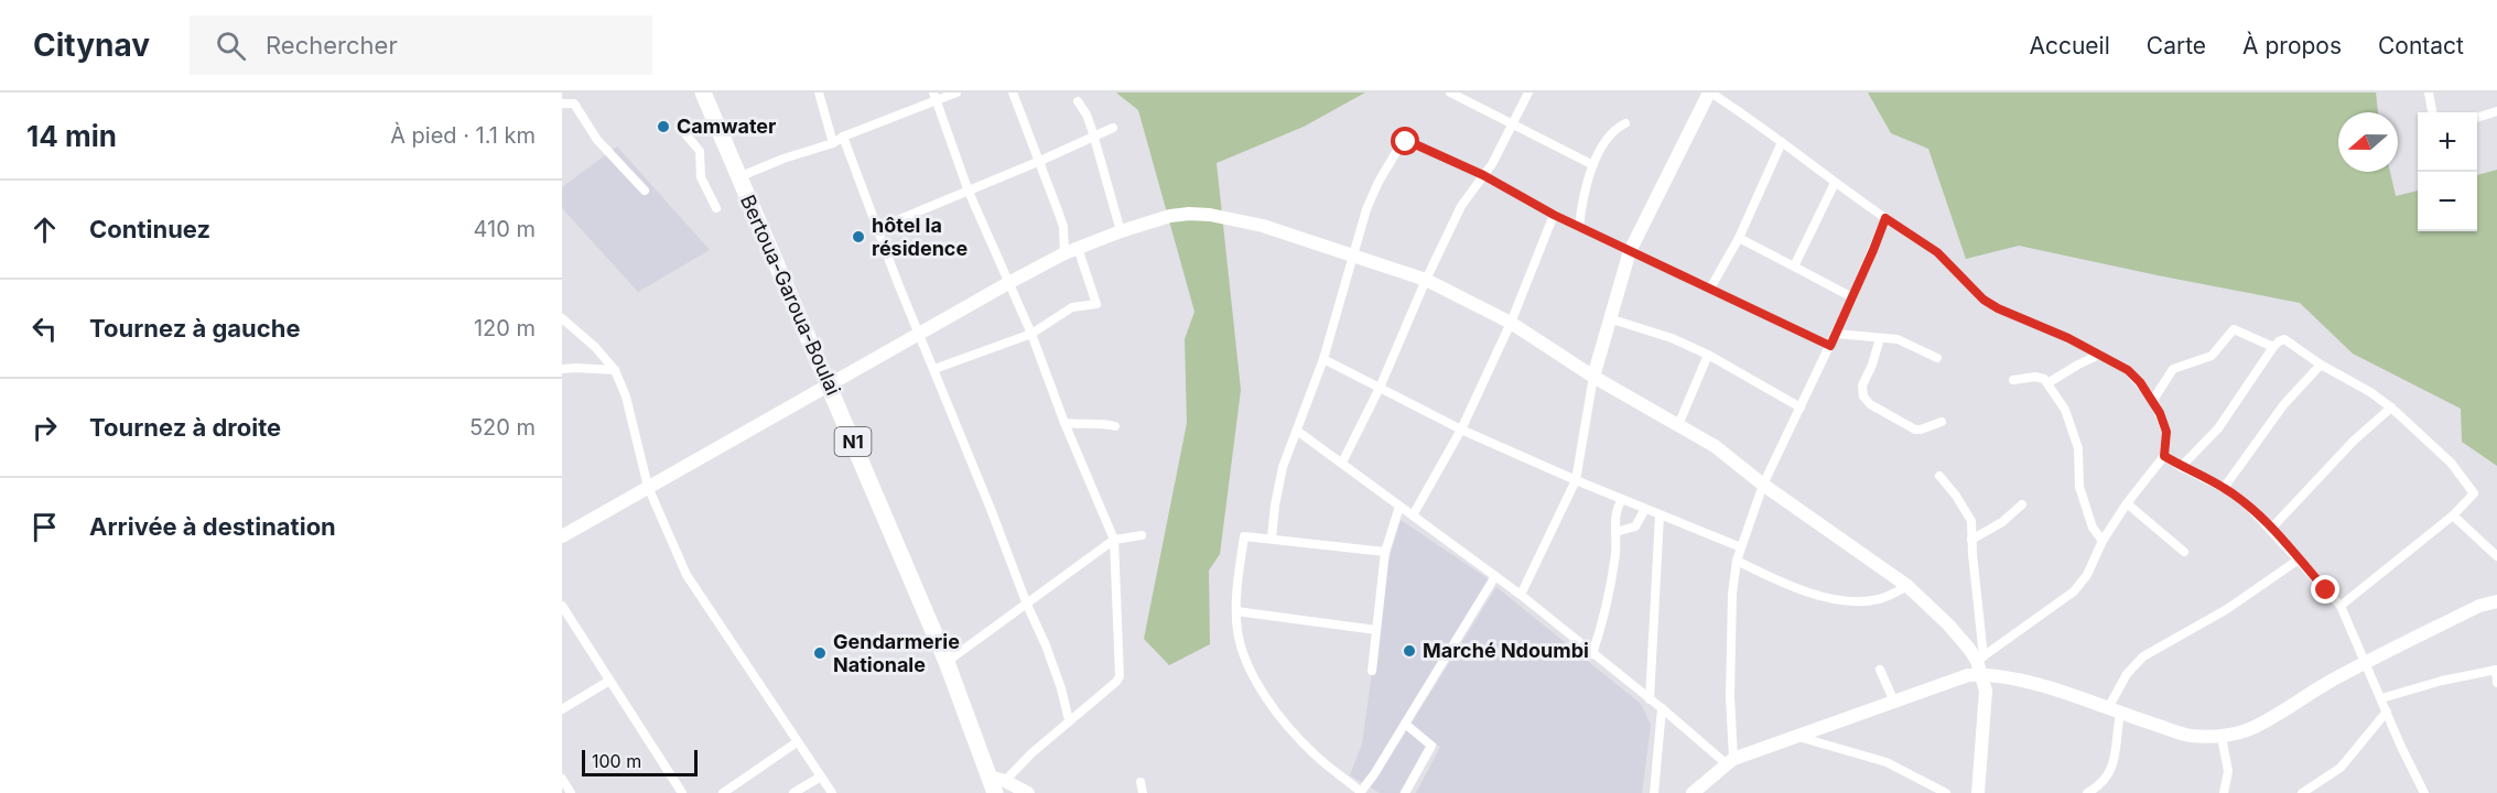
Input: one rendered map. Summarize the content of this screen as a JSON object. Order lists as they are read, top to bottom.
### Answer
{
  "streets": {
    "highway": ["Bertoua-Garoua-Boulai", "N1"]
  },
  "places": [
    "Camwater",
    "hôtel la résidence",
    "Marché Ndoumbi",
    "Gendarmerie Nationale"
  ],
  "scale_bar": "100 m",
  "north": "left",
  "page": {
    "header": "Citynav",
    "search": "Rechercher",
    "nav": [
      "Accueil",
      "Carte",
      "À propos",
      "Contact"
    ],
    "heading": ["14 min", "À pied · 1.1 km"],
    "map_buttons": ["+", "−"],
    "list": [
      ["Continuez", "410 m"],
      ["Tournez à gauche", "120 m"],
      ["Tournez à droite", "520 m"],
      "Arrivée à destination"
    ],
    "scale": "100 m"
  }
}
